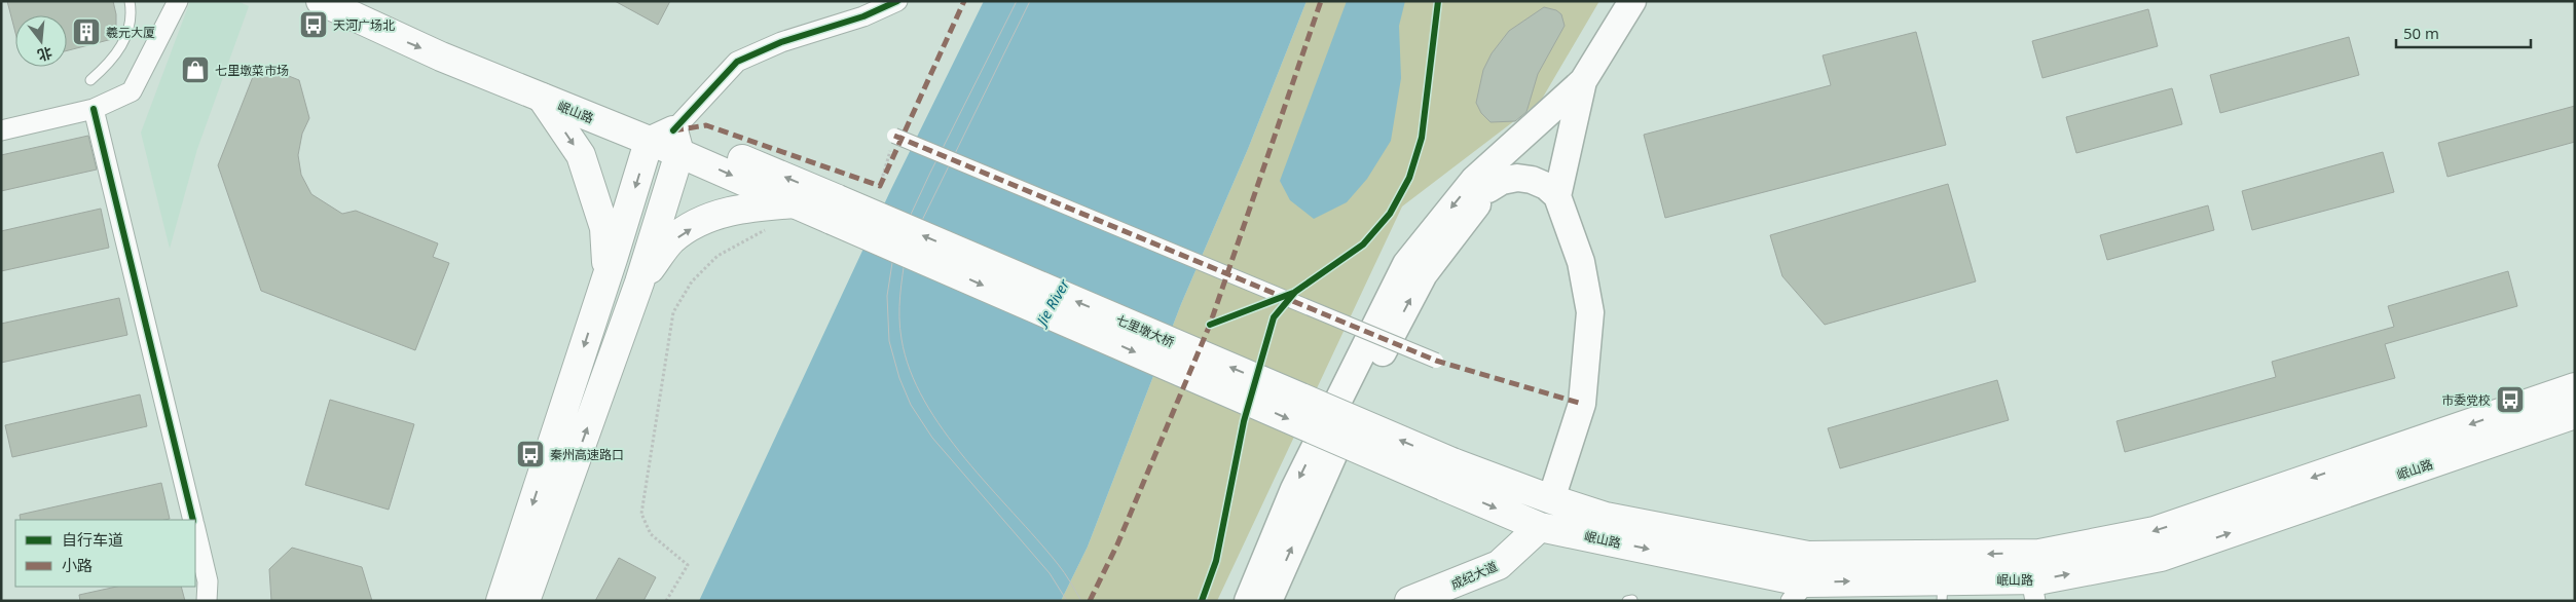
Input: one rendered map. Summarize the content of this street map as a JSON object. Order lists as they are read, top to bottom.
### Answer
{
  "streets": {
    "main road": ["岷山路", "七里墩大桥", "成纪大道"]
  },
  "crossings": [
    ["岷山路", "七里墩大桥"],
    ["岷山路", "成纪大道"]
  ],
  "water": ["Jie River"],
  "places": {
    "bus stop": ["天河广场北", "市委党校", "秦州高速路口"],
    "building": ["羲元大厦"],
    "shop": ["七里墩菜市场"]
  },
  "legend": ["自行车道", "小路"],
  "scale_bar": "50 m",
  "north": "bottom"
}
